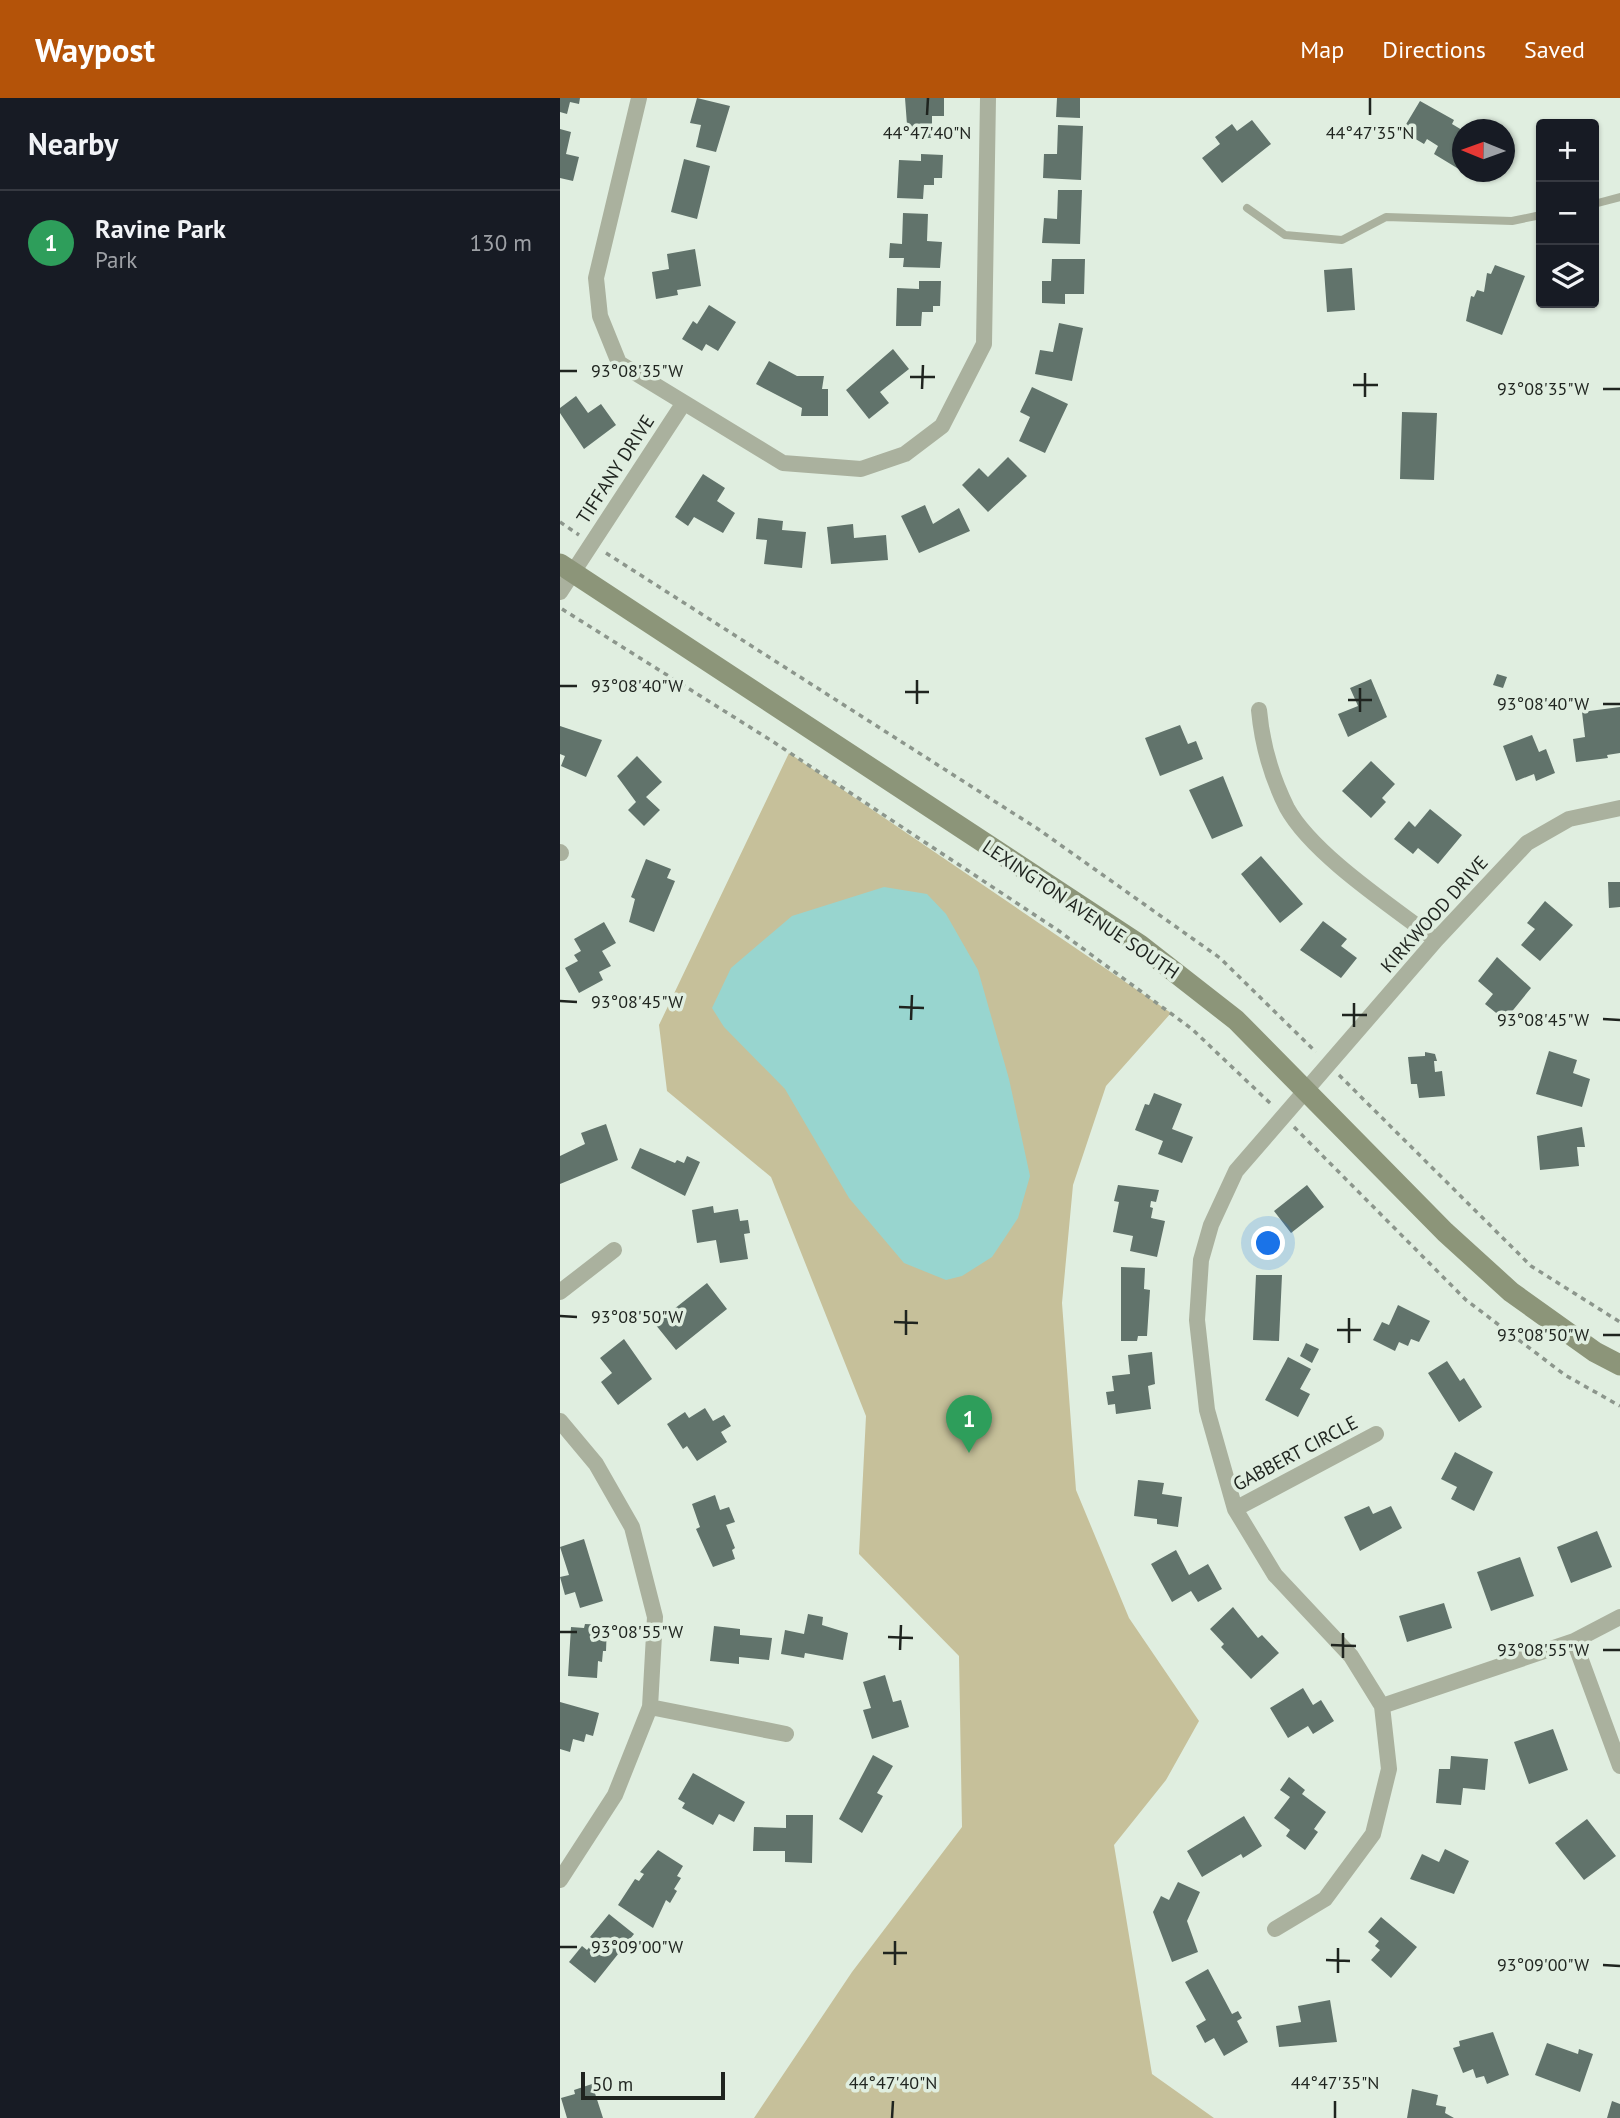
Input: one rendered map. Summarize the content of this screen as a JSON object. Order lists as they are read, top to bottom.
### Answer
{
  "streets": {
    "street": [
      "TIFFANY DRIVE",
      "LEXINGTON AVENUE SOUTH",
      "KIRKWOOD DRIVE",
      "GABBERT CIRCLE"
    ]
  },
  "crossings": [
    ["TIFFANY DRIVE", "LEXINGTON AVENUE SOUTH"],
    ["LEXINGTON AVENUE SOUTH", "KIRKWOOD DRIVE"],
    ["KIRKWOOD DRIVE", "GABBERT CIRCLE"]
  ],
  "scale_bar": "50 m",
  "north": "left",
  "page": {
    "header": "Waypost",
    "nav": ["Map", "Directions", "Saved"],
    "heading": "Nearby",
    "map_buttons": ["+", "−"],
    "list": [
      {
        "mark": "1",
        "name": "Ravine Park",
        "note": "Park",
        "value": "130 m"
      }
    ],
    "pins": "1",
    "scale": "50 m"
  },
  "coordinates": [
    "44°47'40\"N",
    "44°47'35\"N",
    "93°08'35\"W",
    "93°08'40\"W",
    "93°08'45\"W",
    "93°08'50\"W",
    "93°08'55\"W",
    "93°09'00\"W"
  ]
}
